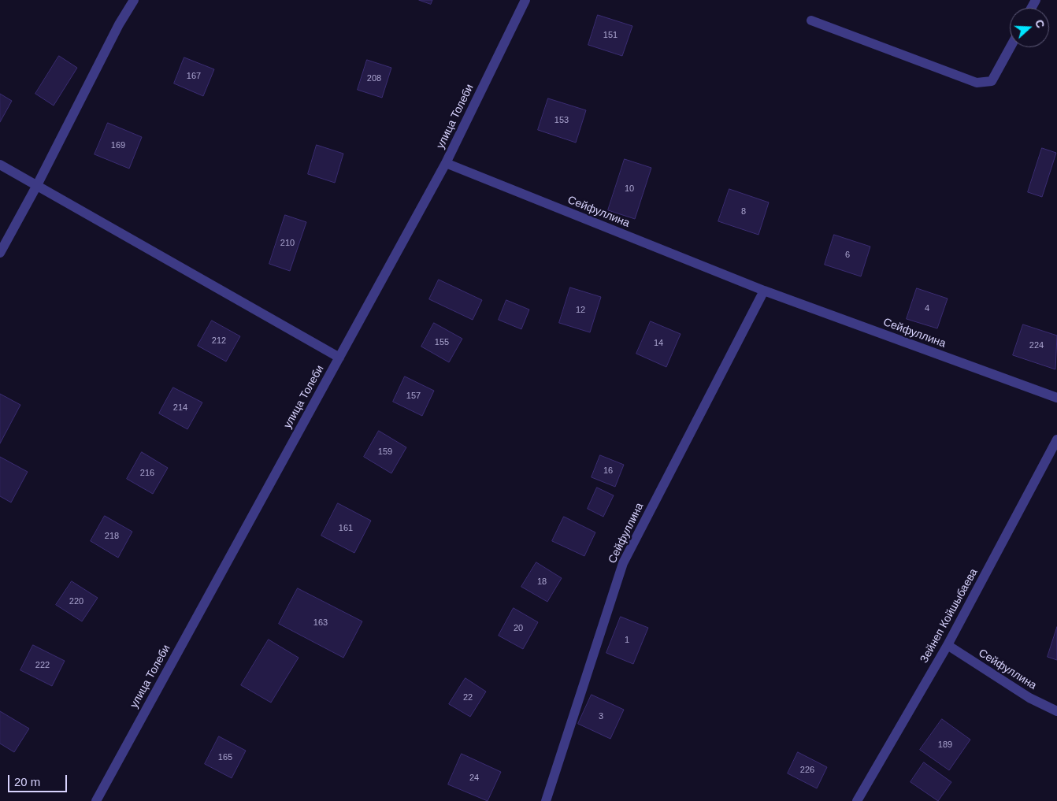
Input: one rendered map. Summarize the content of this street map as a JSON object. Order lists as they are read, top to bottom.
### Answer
{
  "streets": {
    "street": ["улица Толеби", "Сейфуллина", "Зейнеп Койшыбаева"]
  },
  "crossings": [
    ["улица Толеби", "Сейфуллина"],
    ["Сейфуллина", "Зейнеп Койшыбаева"]
  ],
  "house_numbers": [
    "151",
    "167",
    "208",
    "153",
    "169",
    "10",
    "8",
    "210",
    "6",
    "4",
    "12",
    "212",
    "155",
    "14",
    "224",
    "157",
    "214",
    "159",
    "16",
    "216",
    "161",
    "218",
    "18",
    "220",
    "163",
    "20",
    "1",
    "222",
    "22",
    "3",
    "189",
    "165",
    "226",
    "24"
  ],
  "scale_bar": "20 m",
  "north": "right"
}
